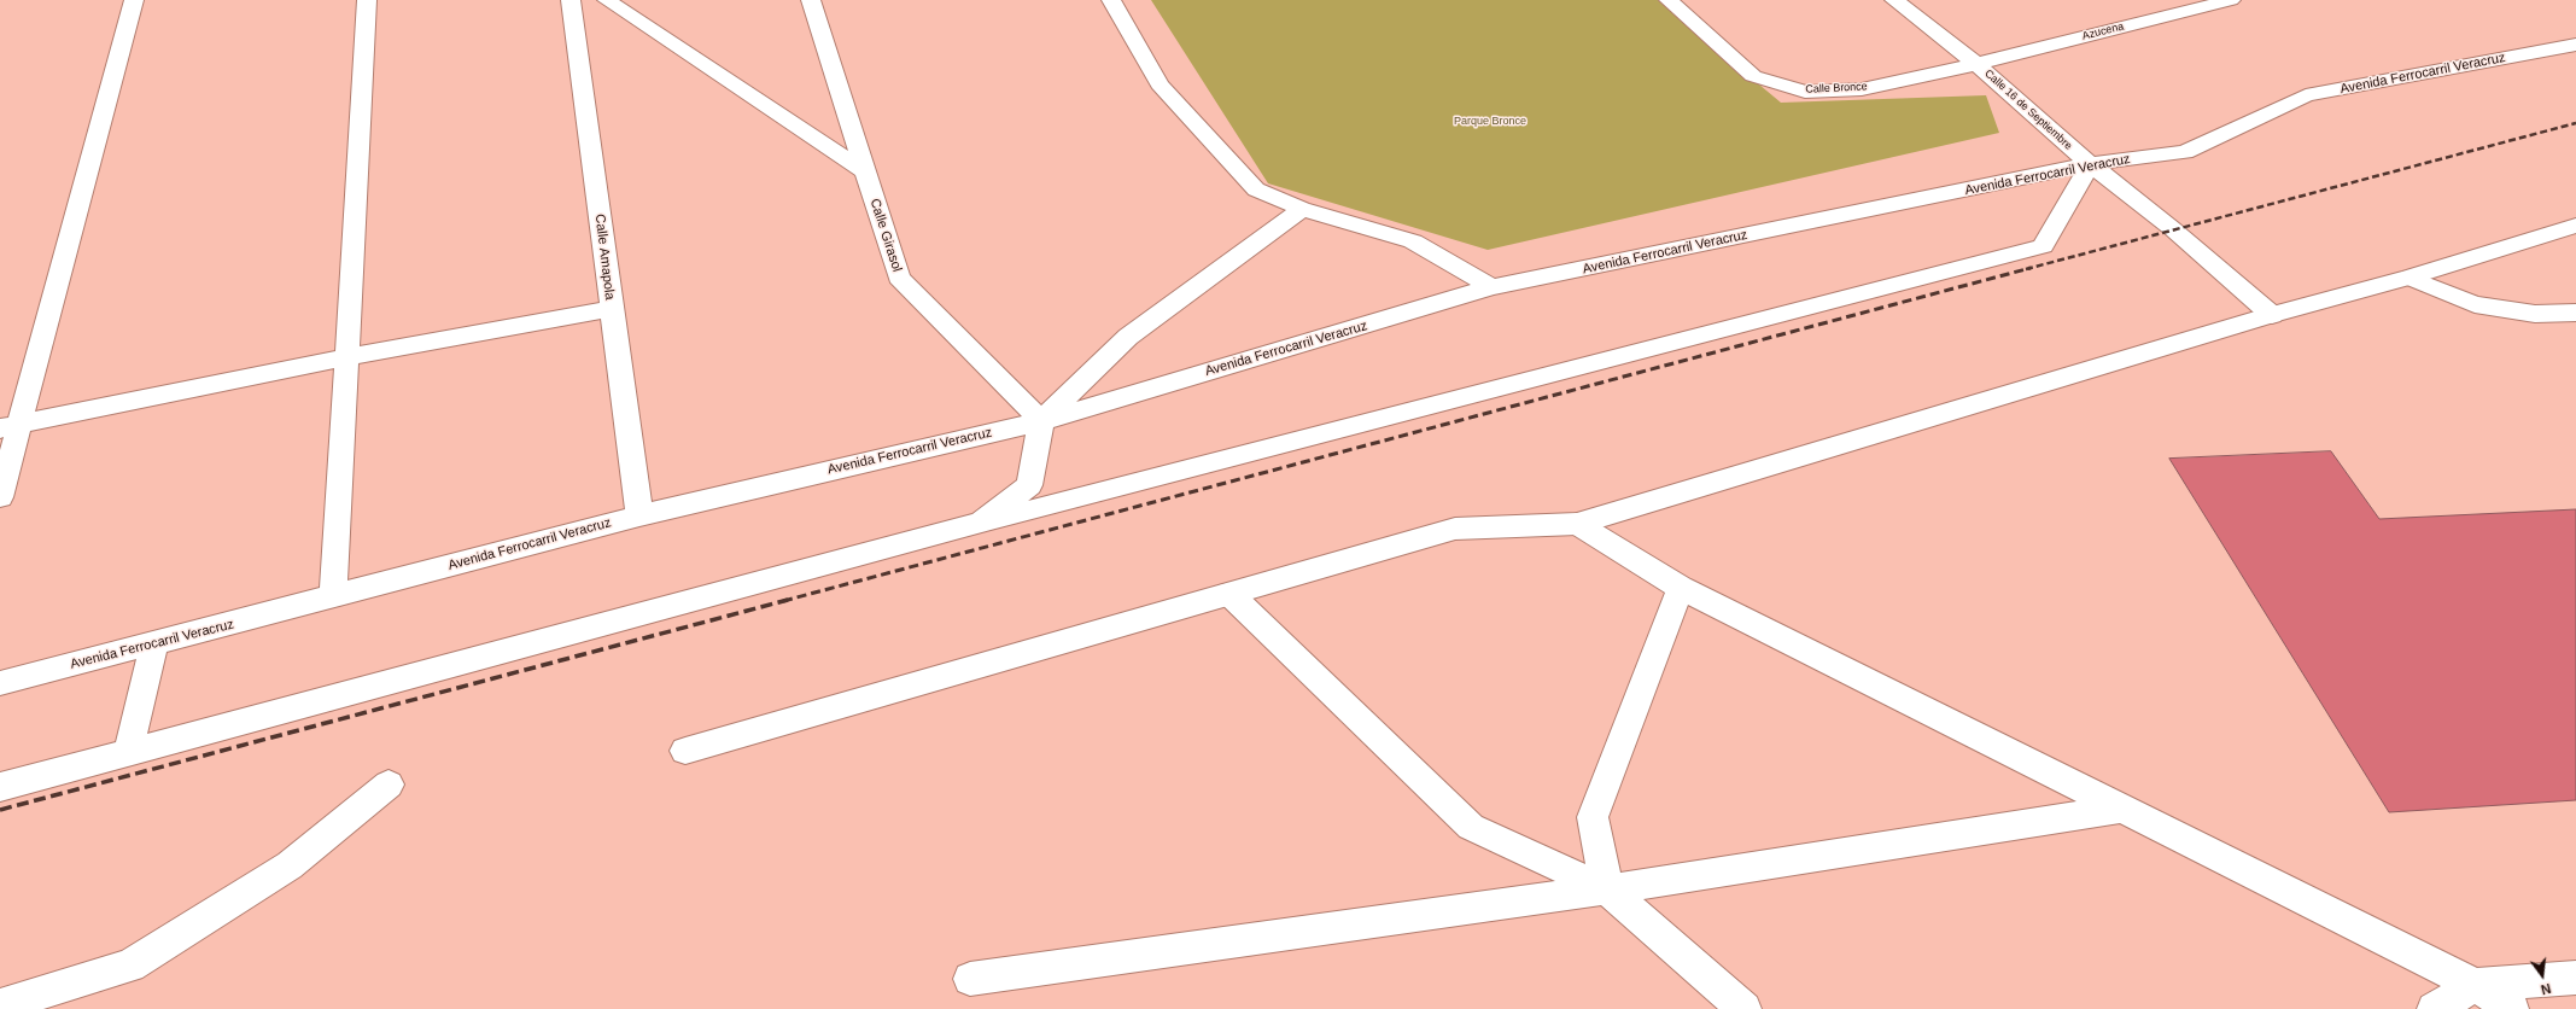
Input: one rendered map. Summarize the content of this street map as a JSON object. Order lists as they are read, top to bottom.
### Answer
{
  "streets": {
    "street": [
      "Azucena",
      "Avenida Ferrocarril Veracruz",
      "Calle Bronce",
      "Calle 16 de Septiembre",
      "Calle Girasol",
      "Calle Amapola"
    ]
  },
  "crossings": [
    ["Azucena", "Calle Bronce"],
    ["Azucena", "Calle 16 de Septiembre"],
    ["Avenida Ferrocarril Veracruz", "Calle 16 de Septiembre"],
    ["Avenida Ferrocarril Veracruz", "Calle Girasol"],
    ["Avenida Ferrocarril Veracruz", "Calle Amapola"],
    ["Calle Bronce", "Calle 16 de Septiembre"]
  ],
  "parks": ["Parque Bronce"],
  "north": "bottom"
}
